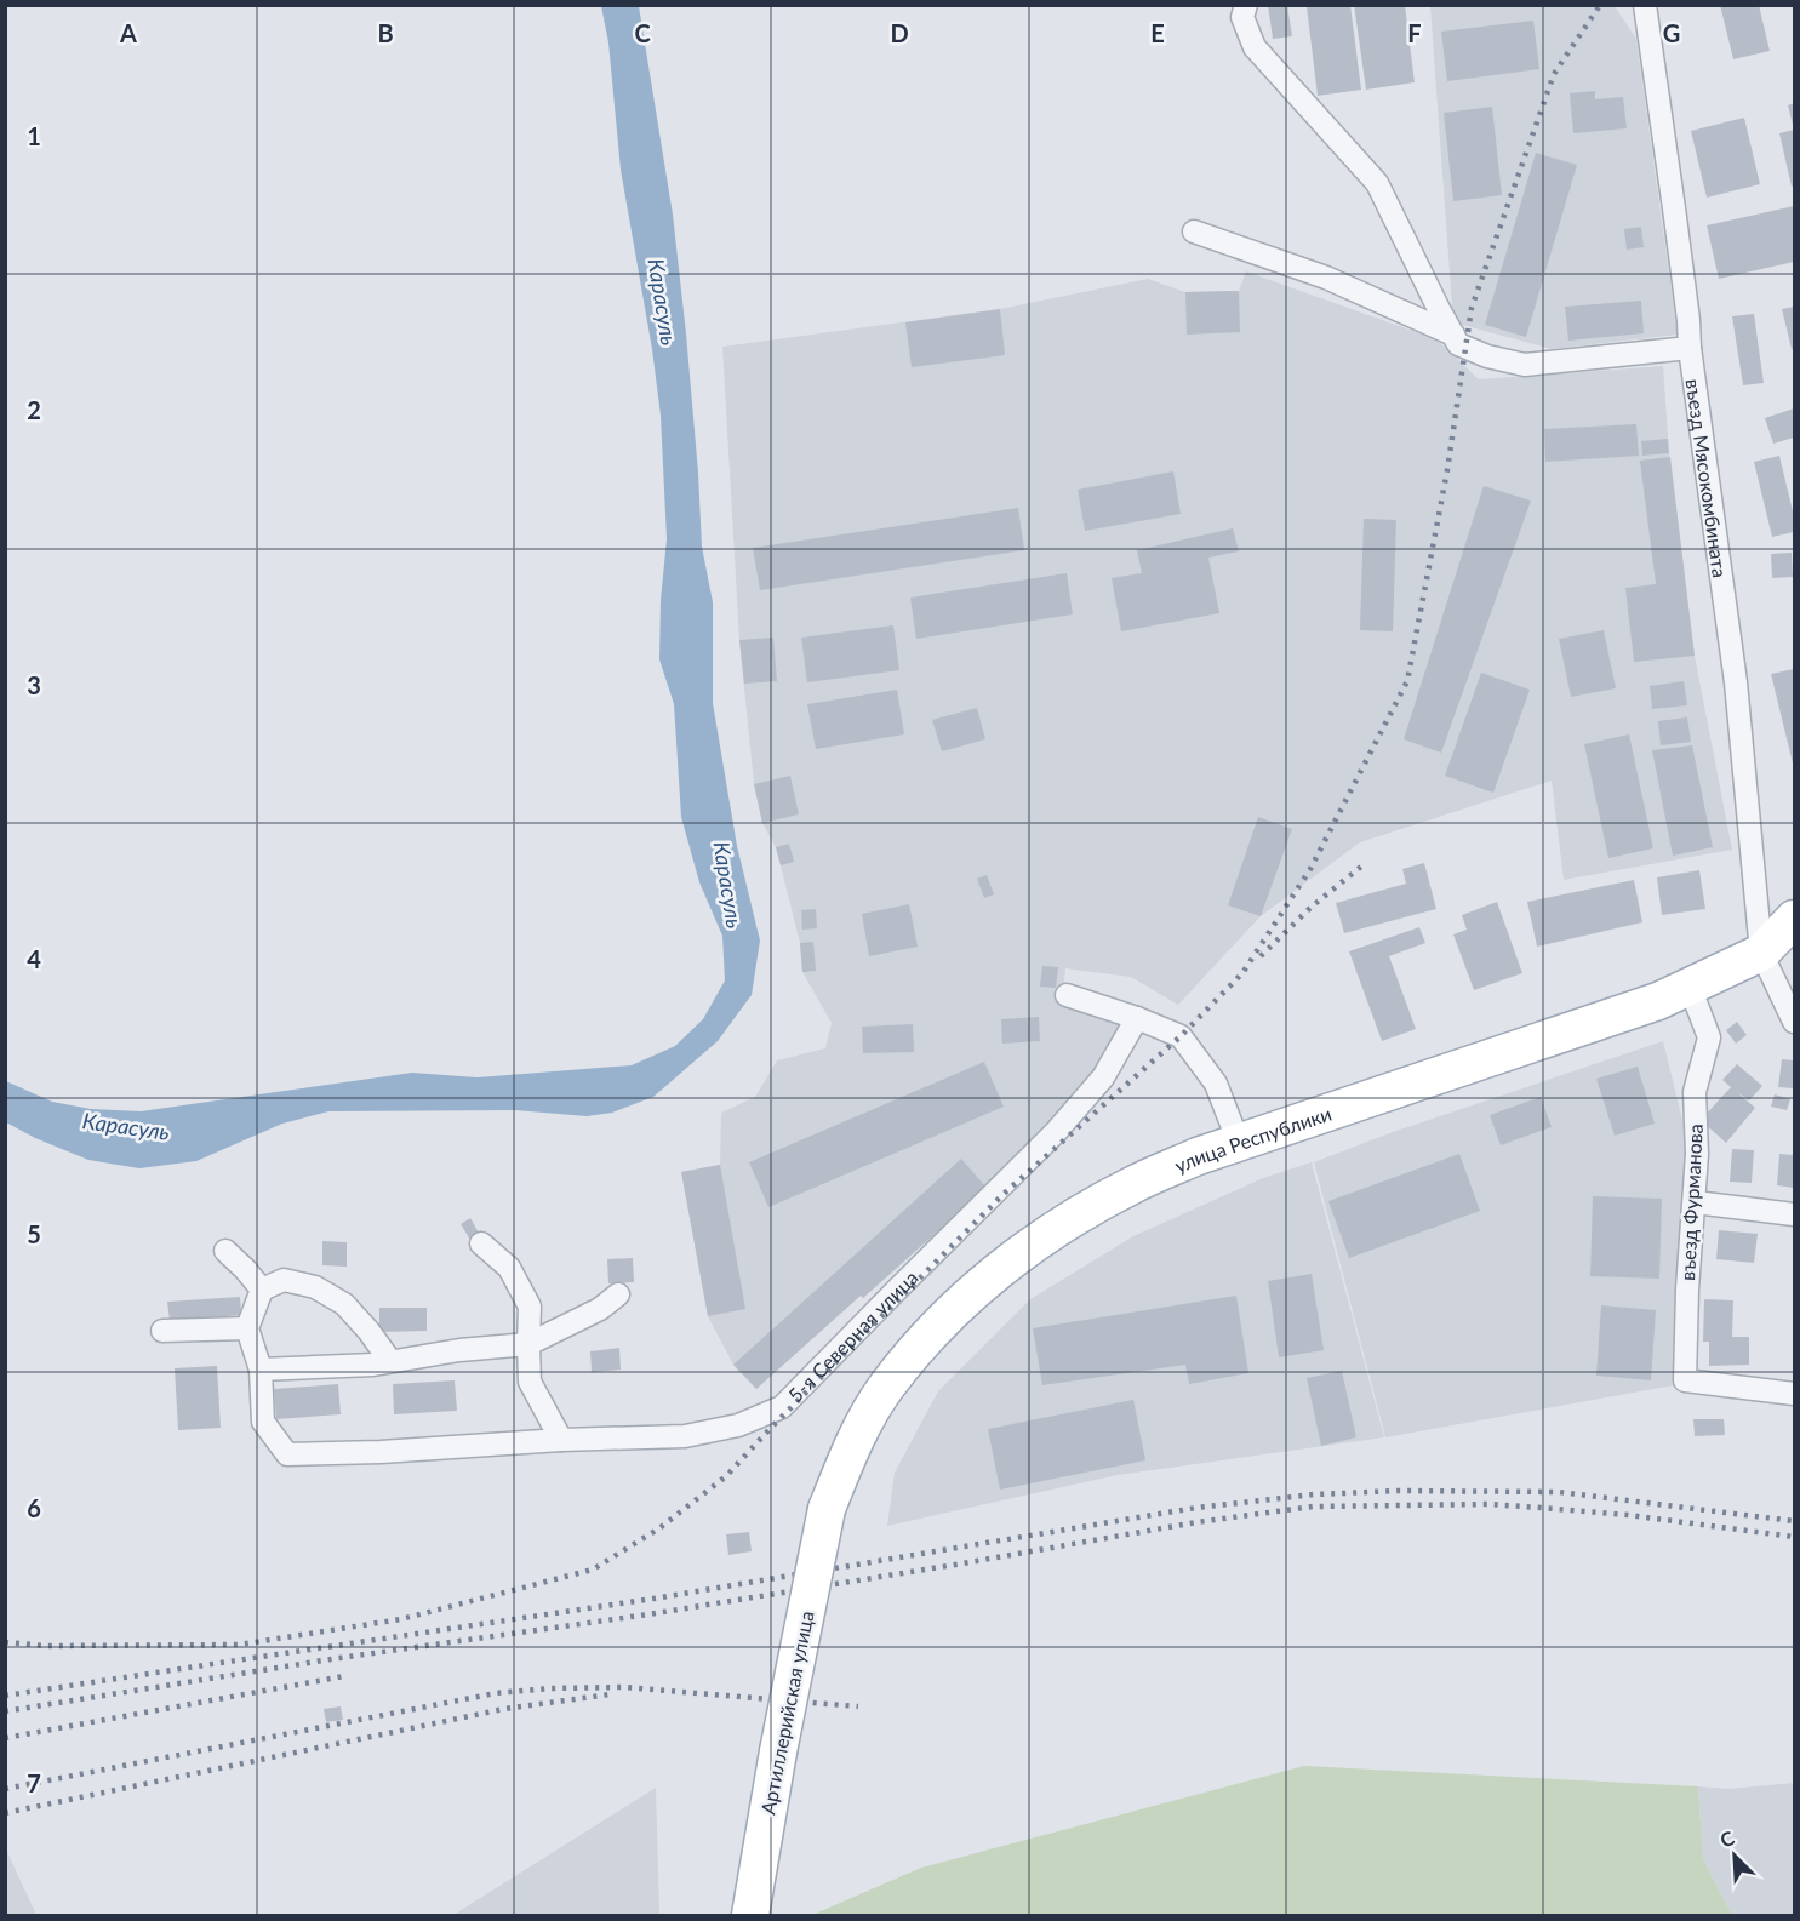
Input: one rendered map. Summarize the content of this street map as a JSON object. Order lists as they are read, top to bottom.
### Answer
{
  "streets": {
    "main road": ["улица Республики", "Артиллерийская улица"],
    "street": ["въезд Мясокомбината", "въезд Фурманова", "5-я Северная улица"]
  },
  "crossings": [
    ["въезд Мясокомбината", "улица Республики"],
    ["улица Республики", "въезд Фурманова"],
    ["улица Республики", "Артиллерийская улица"]
  ],
  "water": ["Карасуль"],
  "north": "top left",
  "grid": {
    "columns": [
      "A",
      "B",
      "C",
      "D",
      "E",
      "F",
      "G"
    ],
    "rows": [
      "1",
      "2",
      "3",
      "4",
      "5",
      "6",
      "7"
    ]
  }
}
